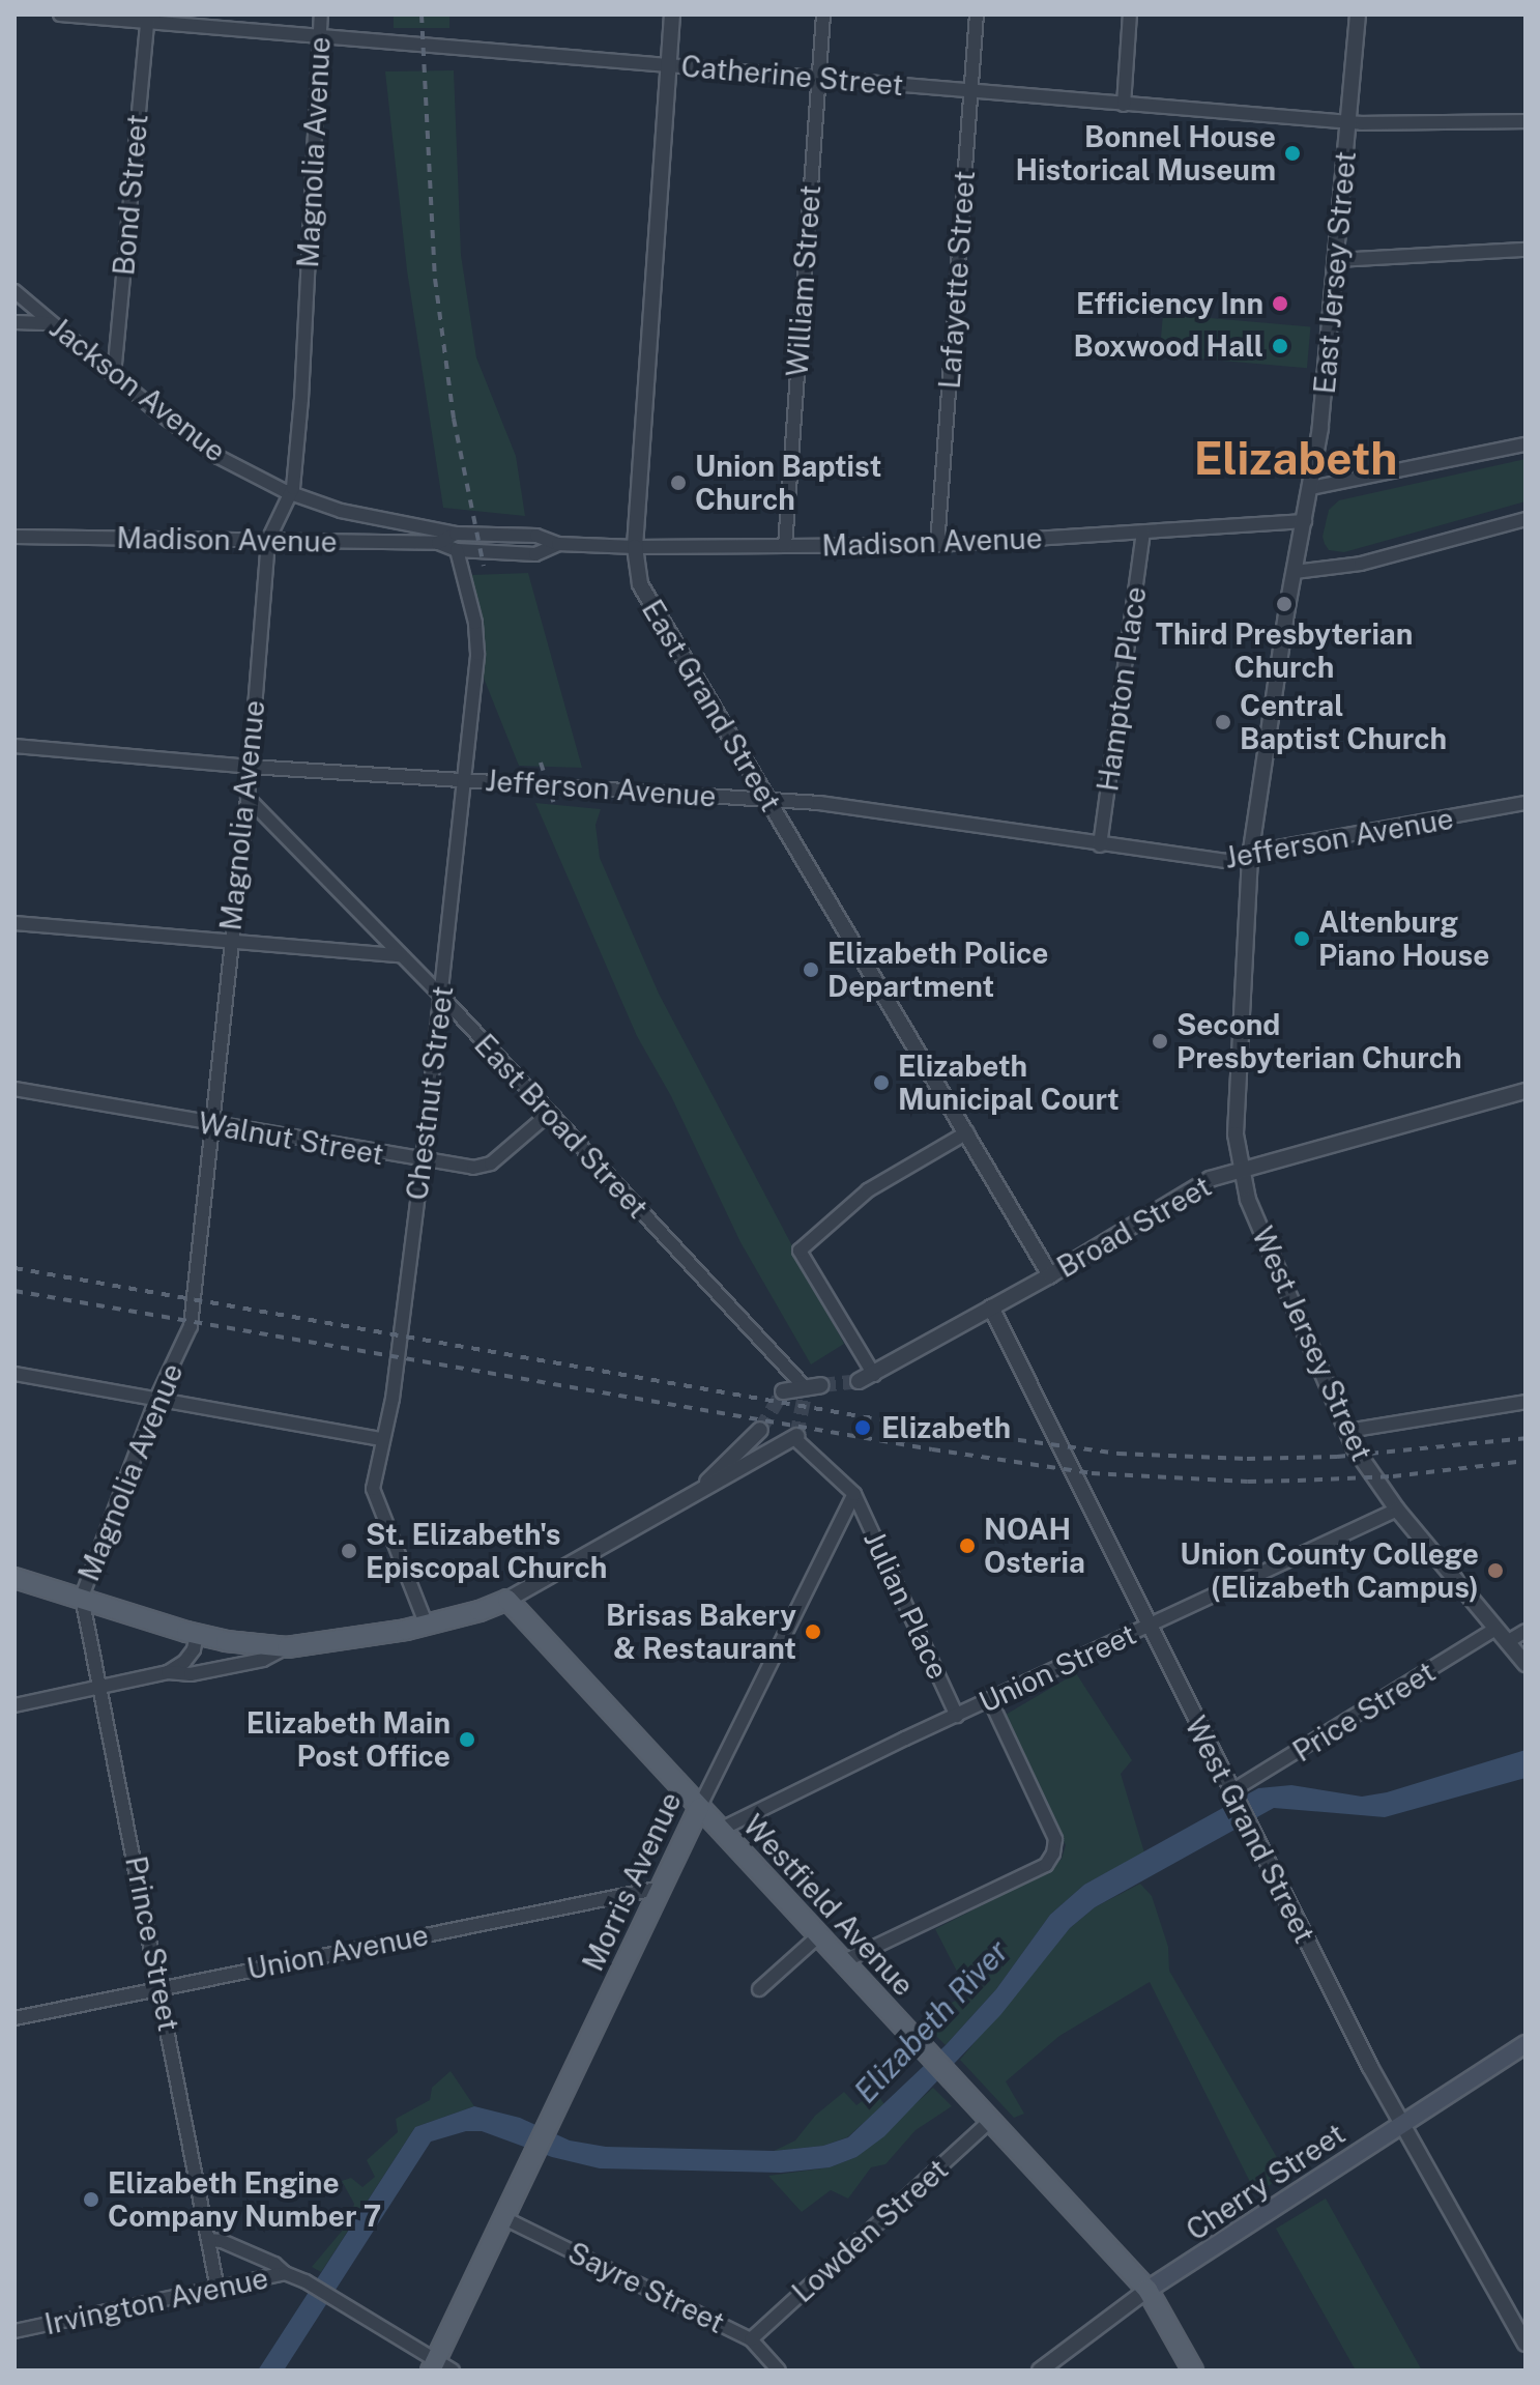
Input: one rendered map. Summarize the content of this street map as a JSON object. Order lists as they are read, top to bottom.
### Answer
{
  "streets": {
    "main road": ["Morris Avenue", "Westfield Avenue", "Cherry Street"],
    "street": [
      "Catherine Street",
      "Magnolia Avenue",
      "Bond Street",
      "East Jersey Street",
      "Lafayette Street",
      "William Street",
      "Jackson Avenue",
      "Madison Avenue",
      "Hampton Place",
      "East Grand Street",
      "Jefferson Avenue",
      "Chestnut Street",
      "East Broad Street",
      "Walnut Street",
      "Broad Street",
      "West Jersey Street",
      "Julian Place",
      "Union Street",
      "Price Street",
      "West Grand Street",
      "Prince Street",
      "Union Avenue",
      "Lowden Street",
      "Sayre Street",
      "Irvington Avenue"
    ]
  },
  "crossings": [
    ["Catherine Street", "Magnolia Avenue"],
    ["Catherine Street", "Bond Street"],
    ["Catherine Street", "East Jersey Street"],
    ["Catherine Street", "Lafayette Street"],
    ["Catherine Street", "William Street"],
    ["Catherine Street", "East Grand Street"],
    ["Magnolia Avenue", "Jackson Avenue"],
    ["Magnolia Avenue", "Madison Avenue"],
    ["Magnolia Avenue", "Jefferson Avenue"],
    ["Magnolia Avenue", "East Broad Street"],
    ["Magnolia Avenue", "Walnut Street"],
    ["Magnolia Avenue", "Prince Street"],
    ["Bond Street", "Jackson Avenue"],
    ["East Jersey Street", "Madison Avenue"],
    ["East Jersey Street", "Jefferson Avenue"],
    ["East Jersey Street", "Broad Street"],
    ["East Jersey Street", "West Jersey Street"],
    ["Lafayette Street", "Madison Avenue"],
    ["William Street", "Madison Avenue"],
    ["Jackson Avenue", "Madison Avenue"],
    ["Madison Avenue", "Hampton Place"],
    ["Madison Avenue", "East Grand Street"],
    ["Madison Avenue", "Chestnut Street"],
    ["Hampton Place", "Jefferson Avenue"],
    ["East Grand Street", "Jefferson Avenue"],
    ["East Grand Street", "Broad Street"],
    ["Jefferson Avenue", "Chestnut Street"],
    ["Chestnut Street", "East Broad Street"],
    ["Chestnut Street", "Walnut Street"],
    ["East Broad Street", "Walnut Street"],
    ["Broad Street", "West Jersey Street"],
    ["Broad Street", "West Grand Street"],
    ["West Jersey Street", "Union Street"],
    ["West Jersey Street", "Price Street"],
    ["Julian Place", "Union Street"],
    ["Julian Place", "Morris Avenue"],
    ["Union Street", "West Grand Street"],
    ["Union Street", "Westfield Avenue"],
    ["Price Street", "West Grand Street"],
    ["West Grand Street", "Cherry Street"],
    ["Morris Avenue", "Westfield Avenue"],
    ["Morris Avenue", "Union Avenue"],
    ["Morris Avenue", "Sayre Street"],
    ["Morris Avenue", "Irvington Avenue"],
    ["Westfield Avenue", "Cherry Street"],
    ["Westfield Avenue", "Lowden Street"],
    ["Prince Street", "Union Avenue"],
    ["Prince Street", "Irvington Avenue"],
    ["Lowden Street", "Sayre Street"]
  ],
  "districts": ["Elizabeth"],
  "water": ["Elizabeth River"],
  "places": [
    "Bonnel House Historical Museum",
    "Efficiency Inn",
    "Boxwood Hall",
    "Union Baptist Church",
    "Third Presbyterian Church",
    "Central Baptist Church",
    "Altenburg Piano House",
    "Elizabeth Police Department",
    "Second Presbyterian Church",
    "Elizabeth Municipal Court",
    "Elizabeth",
    "NOAH Osteria",
    "St. Elizabeth's Episcopal Church",
    "Union County College (Elizabeth Campus)",
    "Brisas Bakery & Restaurant",
    "Elizabeth Main Post Office",
    "Elizabeth Engine Company Number 7"
  ]
}
